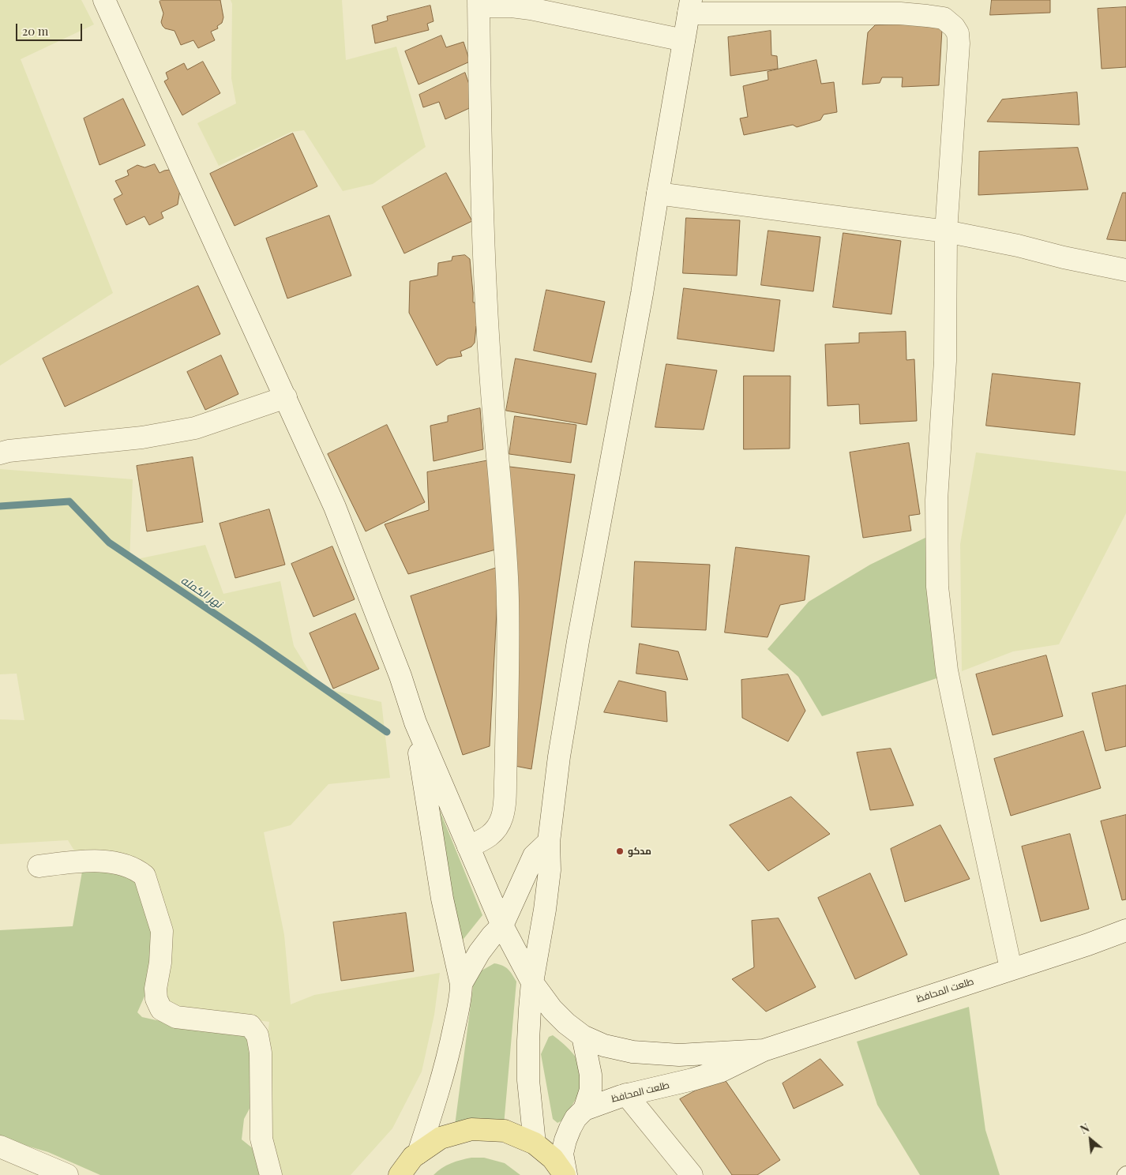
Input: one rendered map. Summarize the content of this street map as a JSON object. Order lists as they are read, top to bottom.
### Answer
{
  "streets": {
    "street": ["طلعت المحافظ"]
  },
  "water": ["نهر الكمله"],
  "places": ["مدكو"],
  "scale_bar": "20 m",
  "north": "top left"
}
